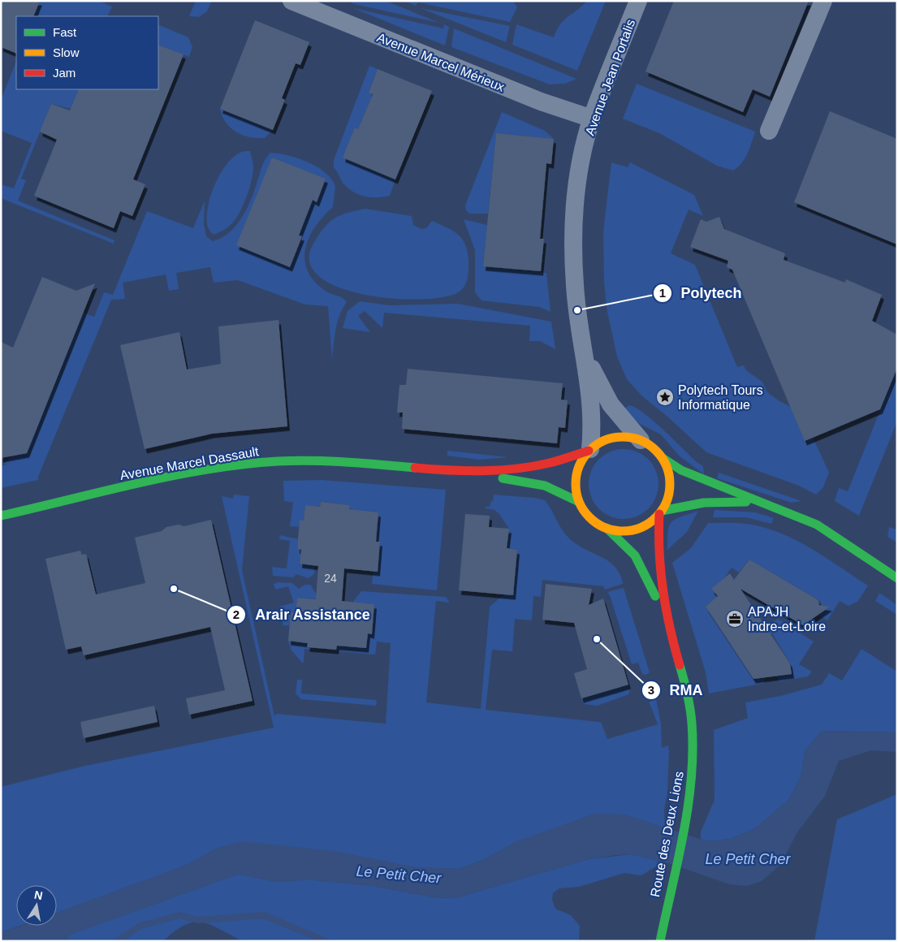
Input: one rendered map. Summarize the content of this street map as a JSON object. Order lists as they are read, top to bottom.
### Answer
{
  "streets": {
    "street": [
      "Avenue Marcel Mérieux",
      "Avenue Jean Portalis",
      "Avenue Marcel Dassault",
      "Route des Deux Lions"
    ]
  },
  "crossings": [
    ["Avenue Marcel Mérieux", "Avenue Jean Portalis"],
    ["Avenue Jean Portalis", "Avenue Marcel Dassault"],
    ["Avenue Jean Portalis", "Route des Deux Lions"],
    ["Avenue Marcel Dassault", "Route des Deux Lions"]
  ],
  "water": ["Le Petit Cher"],
  "places": {
    "other": ["Polytech", "Arair Assistance", "RMA"],
    "place": ["Polytech Tours Informatique"],
    "office": ["APAJH Indre-et-Loire"]
  },
  "house_numbers": ["24"],
  "legend": ["Fast", "Slow", "Jam"],
  "north": "top"
}
